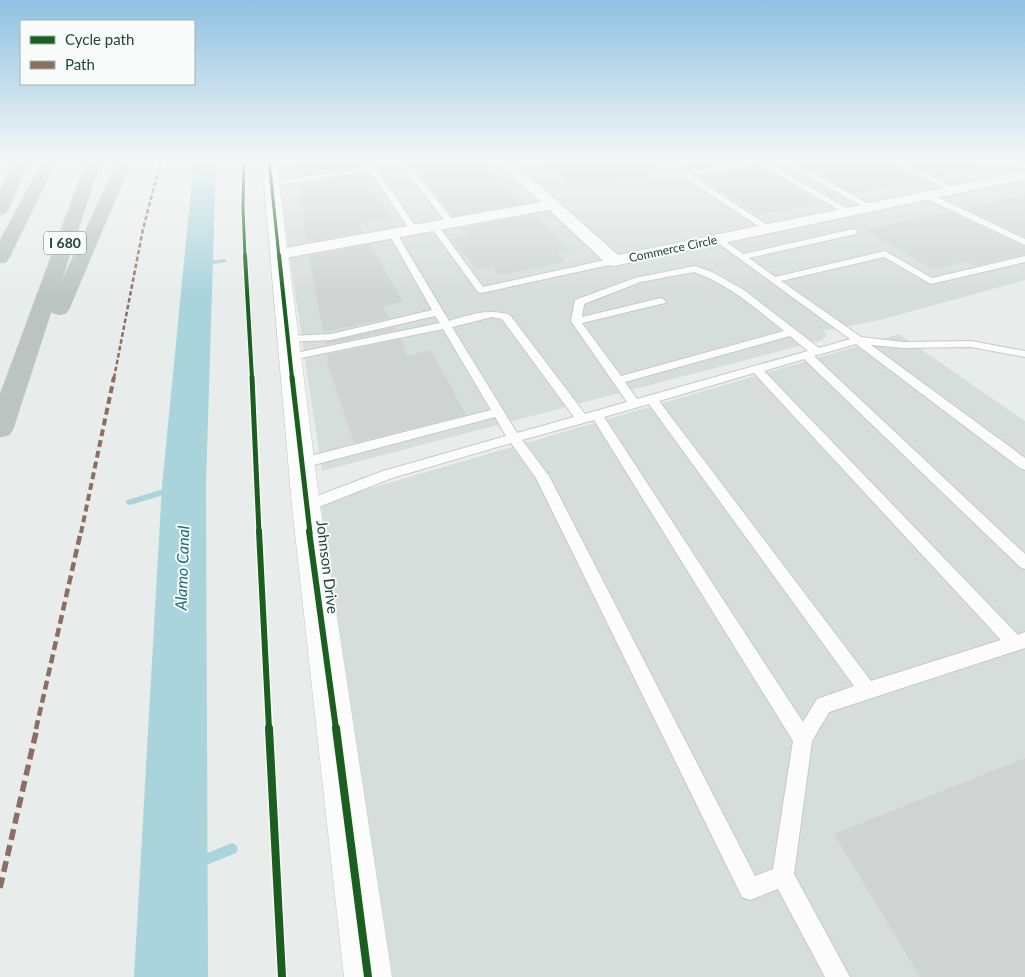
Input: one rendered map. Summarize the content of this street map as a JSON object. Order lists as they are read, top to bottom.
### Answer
{
  "streets": {
    "highway": ["I 680"],
    "street": ["Commerce Circle", "Johnson Drive"]
  },
  "water": ["Alamo Canal"],
  "legend": ["Cycle path", "Path"]
}
